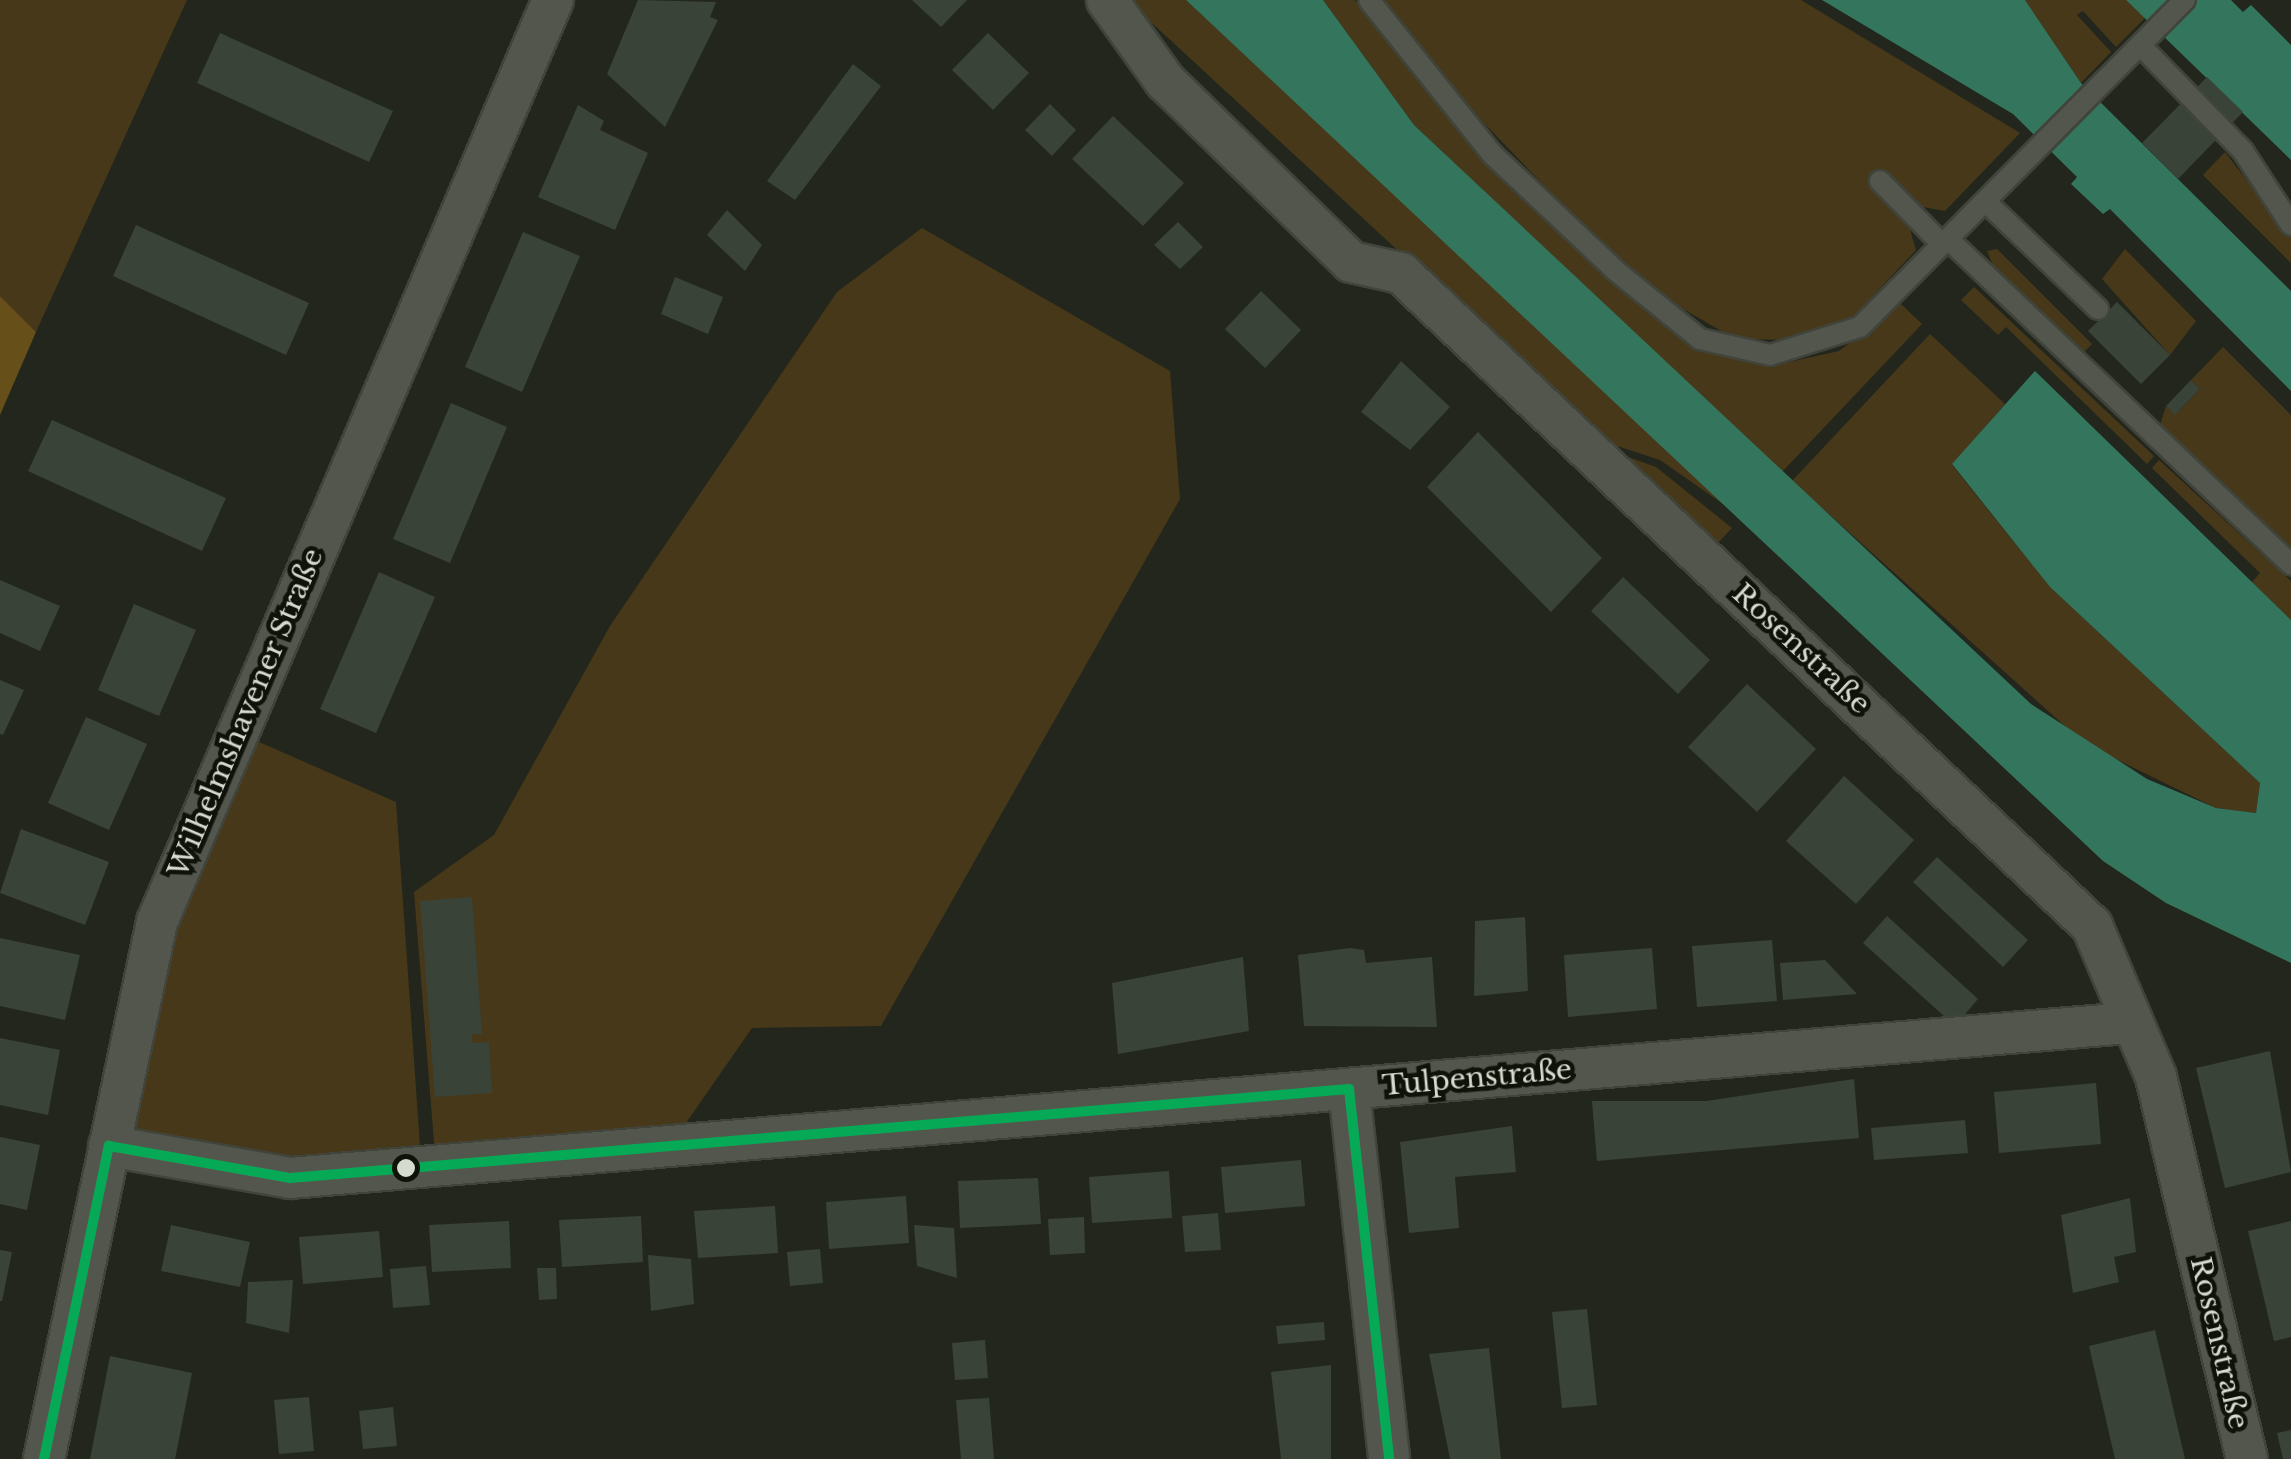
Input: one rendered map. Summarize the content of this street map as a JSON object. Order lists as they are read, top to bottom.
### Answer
{
  "streets": {
    "street": ["Rosenstraße", "Wilhelmshavener Straße", "Tulpenstraße"]
  },
  "crossings": [
    ["Rosenstraße", "Tulpenstraße"],
    ["Wilhelmshavener Straße", "Tulpenstraße"]
  ]
}
